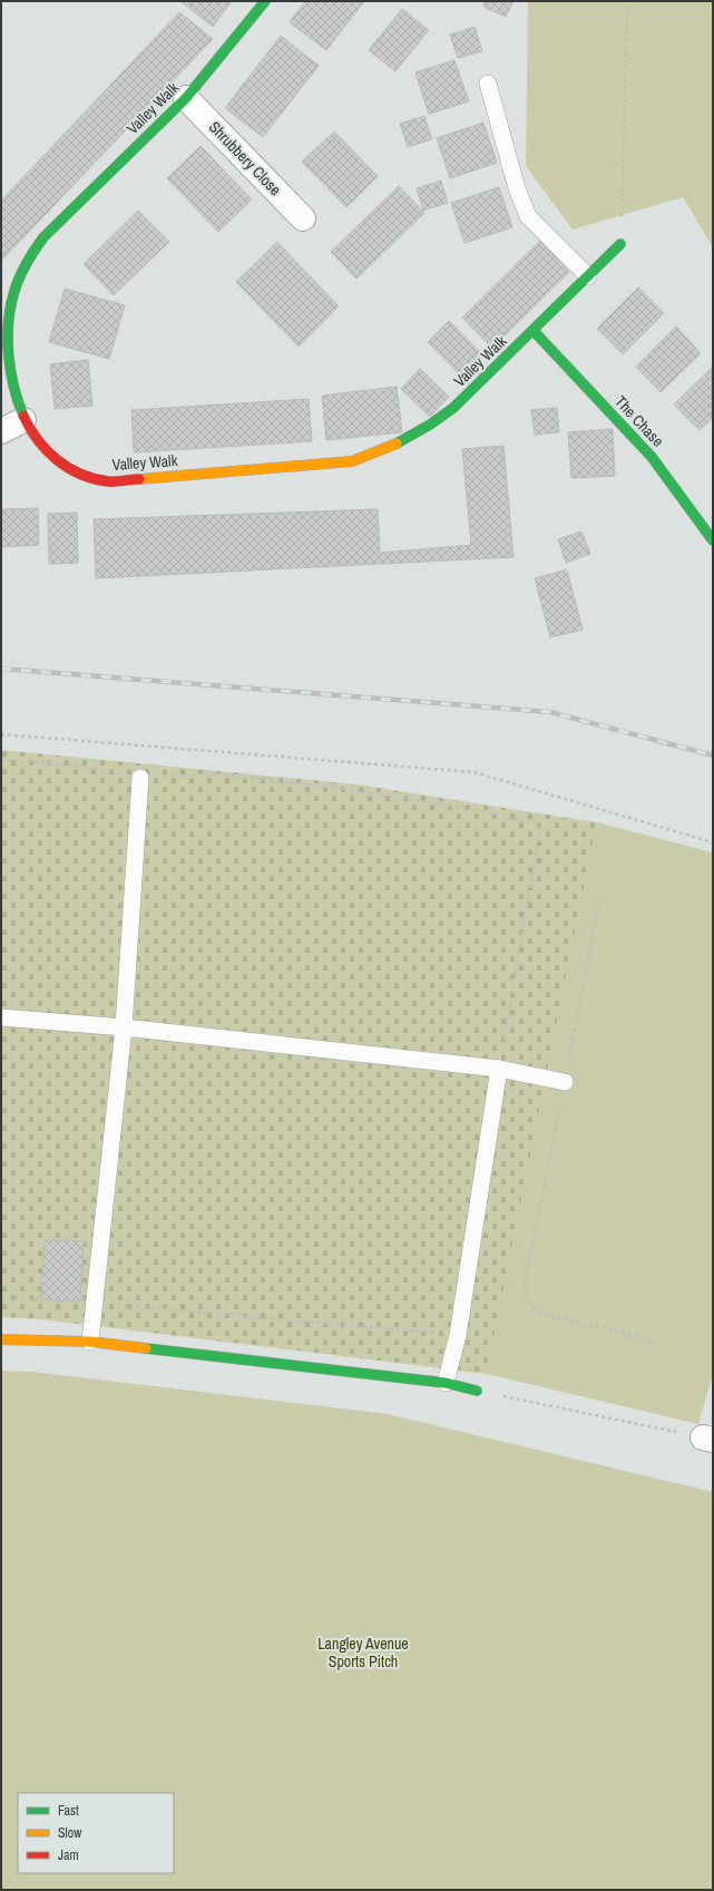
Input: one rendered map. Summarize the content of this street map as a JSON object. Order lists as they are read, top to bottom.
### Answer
{
  "streets": {
    "street": ["Valley Walk", "Shrubbery Close", "The Chase"]
  },
  "crossings": [
    ["Valley Walk", "Shrubbery Close"],
    ["Valley Walk", "The Chase"]
  ],
  "parks": ["Langley Avenue Sports Pitch"],
  "legend": ["Fast", "Slow", "Jam"]
}
